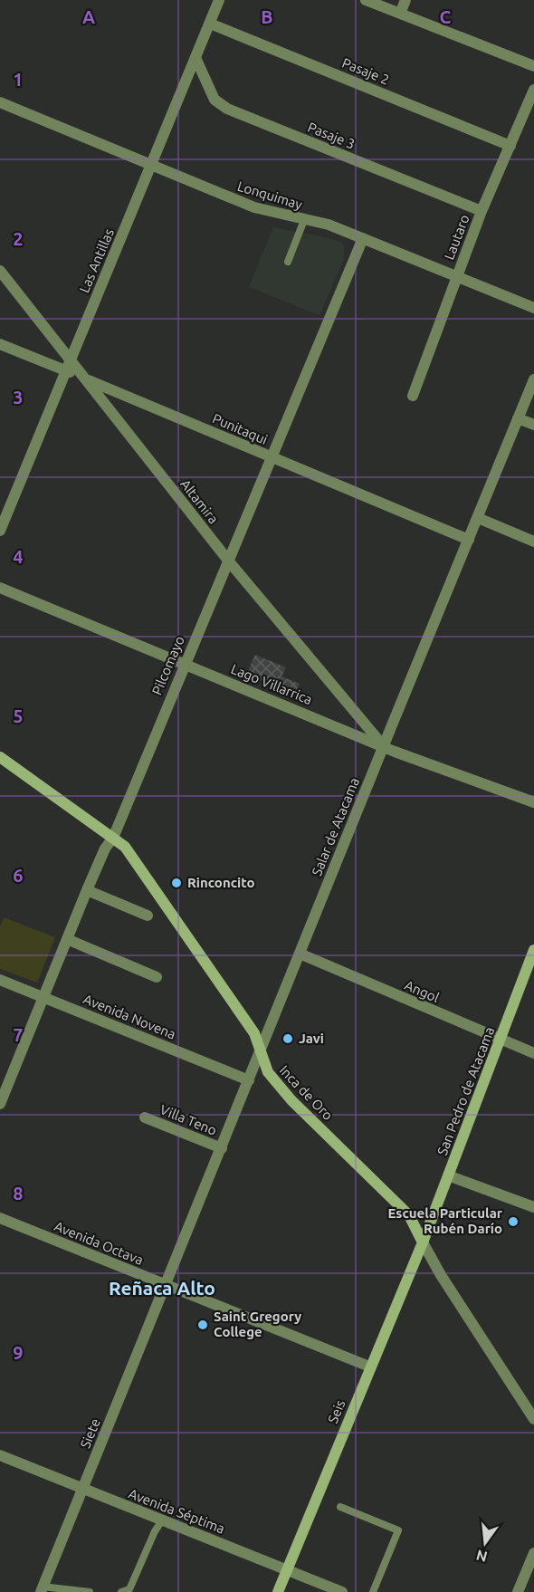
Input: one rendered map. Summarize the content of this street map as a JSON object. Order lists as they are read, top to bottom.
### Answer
{
  "streets": {
    "street": [
      "Pasaje 2",
      "Pasaje 3",
      "Lonquimay",
      "Lautaro",
      "Las Antillas",
      "Punitaqui",
      "Altamira",
      "Pilcomayo",
      "Lago Villarrica",
      "Salar de Atacama",
      "Angol",
      "Avenida Novena",
      "San Pedro de Atacama",
      "Inca de Oro",
      "Villa Teno",
      "Avenida Octava",
      "Seis",
      "Siete",
      "Avenida Séptima"
    ]
  },
  "crossings": [
    ["Pasaje 2", "Lautaro"],
    ["Pasaje 2", "Las Antillas"],
    ["Pasaje 3", "Lautaro"],
    ["Pasaje 3", "Las Antillas"],
    ["Lonquimay", "Lautaro"],
    ["Lonquimay", "Las Antillas"],
    ["Lonquimay", "Pilcomayo"],
    ["Las Antillas", "Punitaqui"],
    ["Punitaqui", "Altamira"],
    ["Punitaqui", "Pilcomayo"],
    ["Punitaqui", "Salar de Atacama"],
    ["Altamira", "Pilcomayo"],
    ["Altamira", "Lago Villarrica"],
    ["Altamira", "Salar de Atacama"],
    ["Pilcomayo", "Lago Villarrica"],
    ["Pilcomayo", "Avenida Novena"],
    ["Pilcomayo", "Inca de Oro"],
    ["Lago Villarrica", "Salar de Atacama"],
    ["Salar de Atacama", "Angol"],
    ["Salar de Atacama", "Avenida Novena"],
    ["Salar de Atacama", "Inca de Oro"],
    ["Salar de Atacama", "Villa Teno"],
    ["Salar de Atacama", "Avenida Octava"],
    ["Salar de Atacama", "Siete"],
    ["Angol", "San Pedro de Atacama"],
    ["San Pedro de Atacama", "Inca de Oro"],
    ["San Pedro de Atacama", "Seis"],
    ["Inca de Oro", "Seis"],
    ["Avenida Octava", "Seis"],
    ["Avenida Octava", "Siete"],
    ["Seis", "Avenida Séptima"],
    ["Siete", "Avenida Séptima"]
  ],
  "districts": ["Reñaca Alto"],
  "places": [
    "Rinconcito",
    "Javi",
    "Escuela Particular Rubén Darío",
    "Saint Gregory College"
  ],
  "north": "bottom",
  "grid": {
    "columns": ["A", "B", "C"],
    "rows": [
      "1",
      "2",
      "3",
      "4",
      "5",
      "6",
      "7",
      "8",
      "9"
    ]
  }
}
